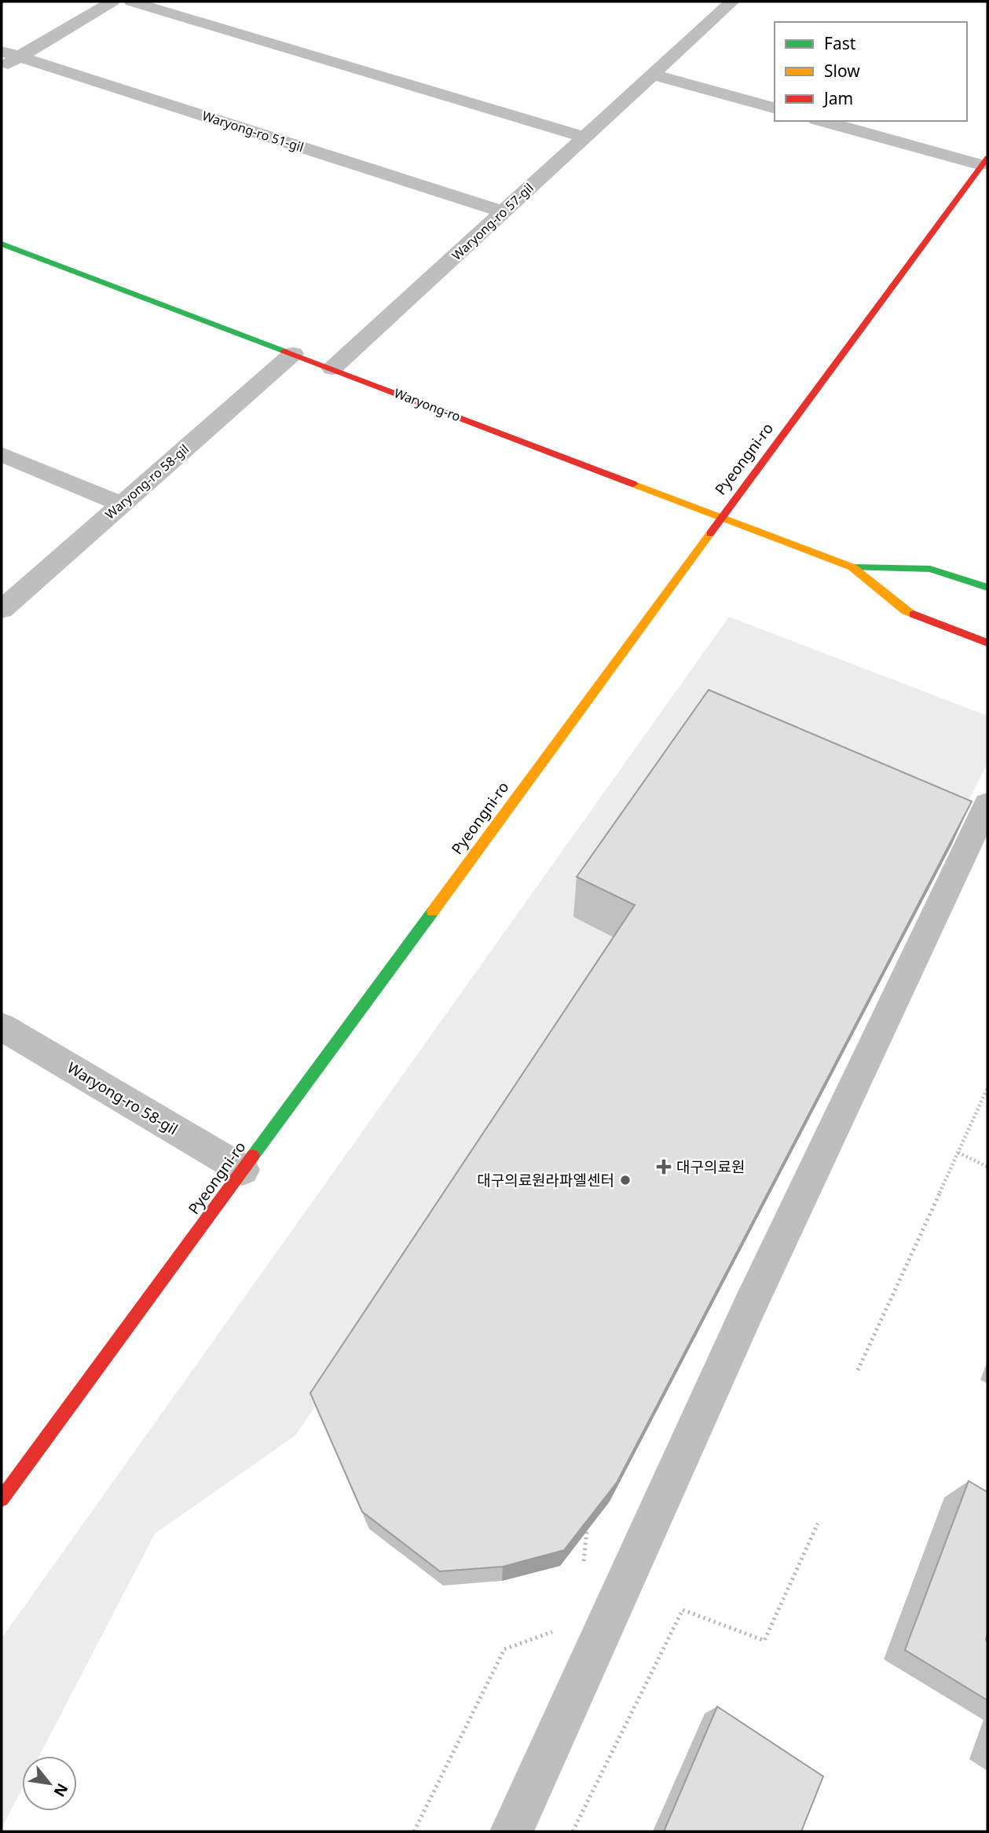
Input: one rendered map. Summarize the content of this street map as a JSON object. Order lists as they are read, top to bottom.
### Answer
{
  "streets": {
    "main road": ["Waryong-ro", "Pyeongni-ro"],
    "street": ["Waryong-ro 51-gil", "Waryong-ro 57-gil", "Waryong-ro 58-gil"]
  },
  "crossings": [
    ["Waryong-ro 51-gil", "Waryong-ro 57-gil"],
    ["Waryong-ro 57-gil", "Waryong-ro"],
    ["Waryong-ro", "Pyeongni-ro"],
    ["Waryong-ro", "Waryong-ro 58-gil"],
    ["Pyeongni-ro", "Waryong-ro 58-gil"]
  ],
  "places": {
    "health": ["대구의료원"],
    "other": ["대구의료원라파엘센터"]
  },
  "legend": ["Fast", "Slow", "Jam"],
  "north": "bottom right"
}
